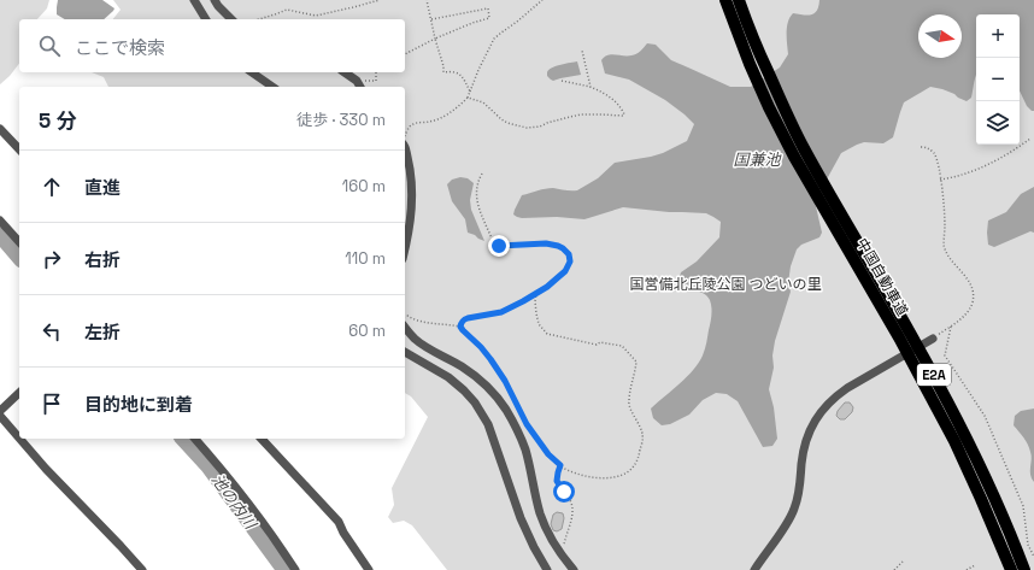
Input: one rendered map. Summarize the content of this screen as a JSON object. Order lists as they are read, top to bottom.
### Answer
{
  "streets": {
    "highway": ["中国自動車道", "E2A"]
  },
  "water": ["国兼池", "池の内川"],
  "parks": ["国営備北丘陵公園 つどいの里"],
  "north": "right",
  "page": {
    "map_buttons": ["+", "−"],
    "search": "ここで検索",
    "heading": ["5 分", "徒歩 · 330 m"],
    "list": [
      ["直進", "160 m"],
      ["右折", "110 m"],
      ["左折", "60 m"],
      "目的地に到着"
    ]
  }
}
